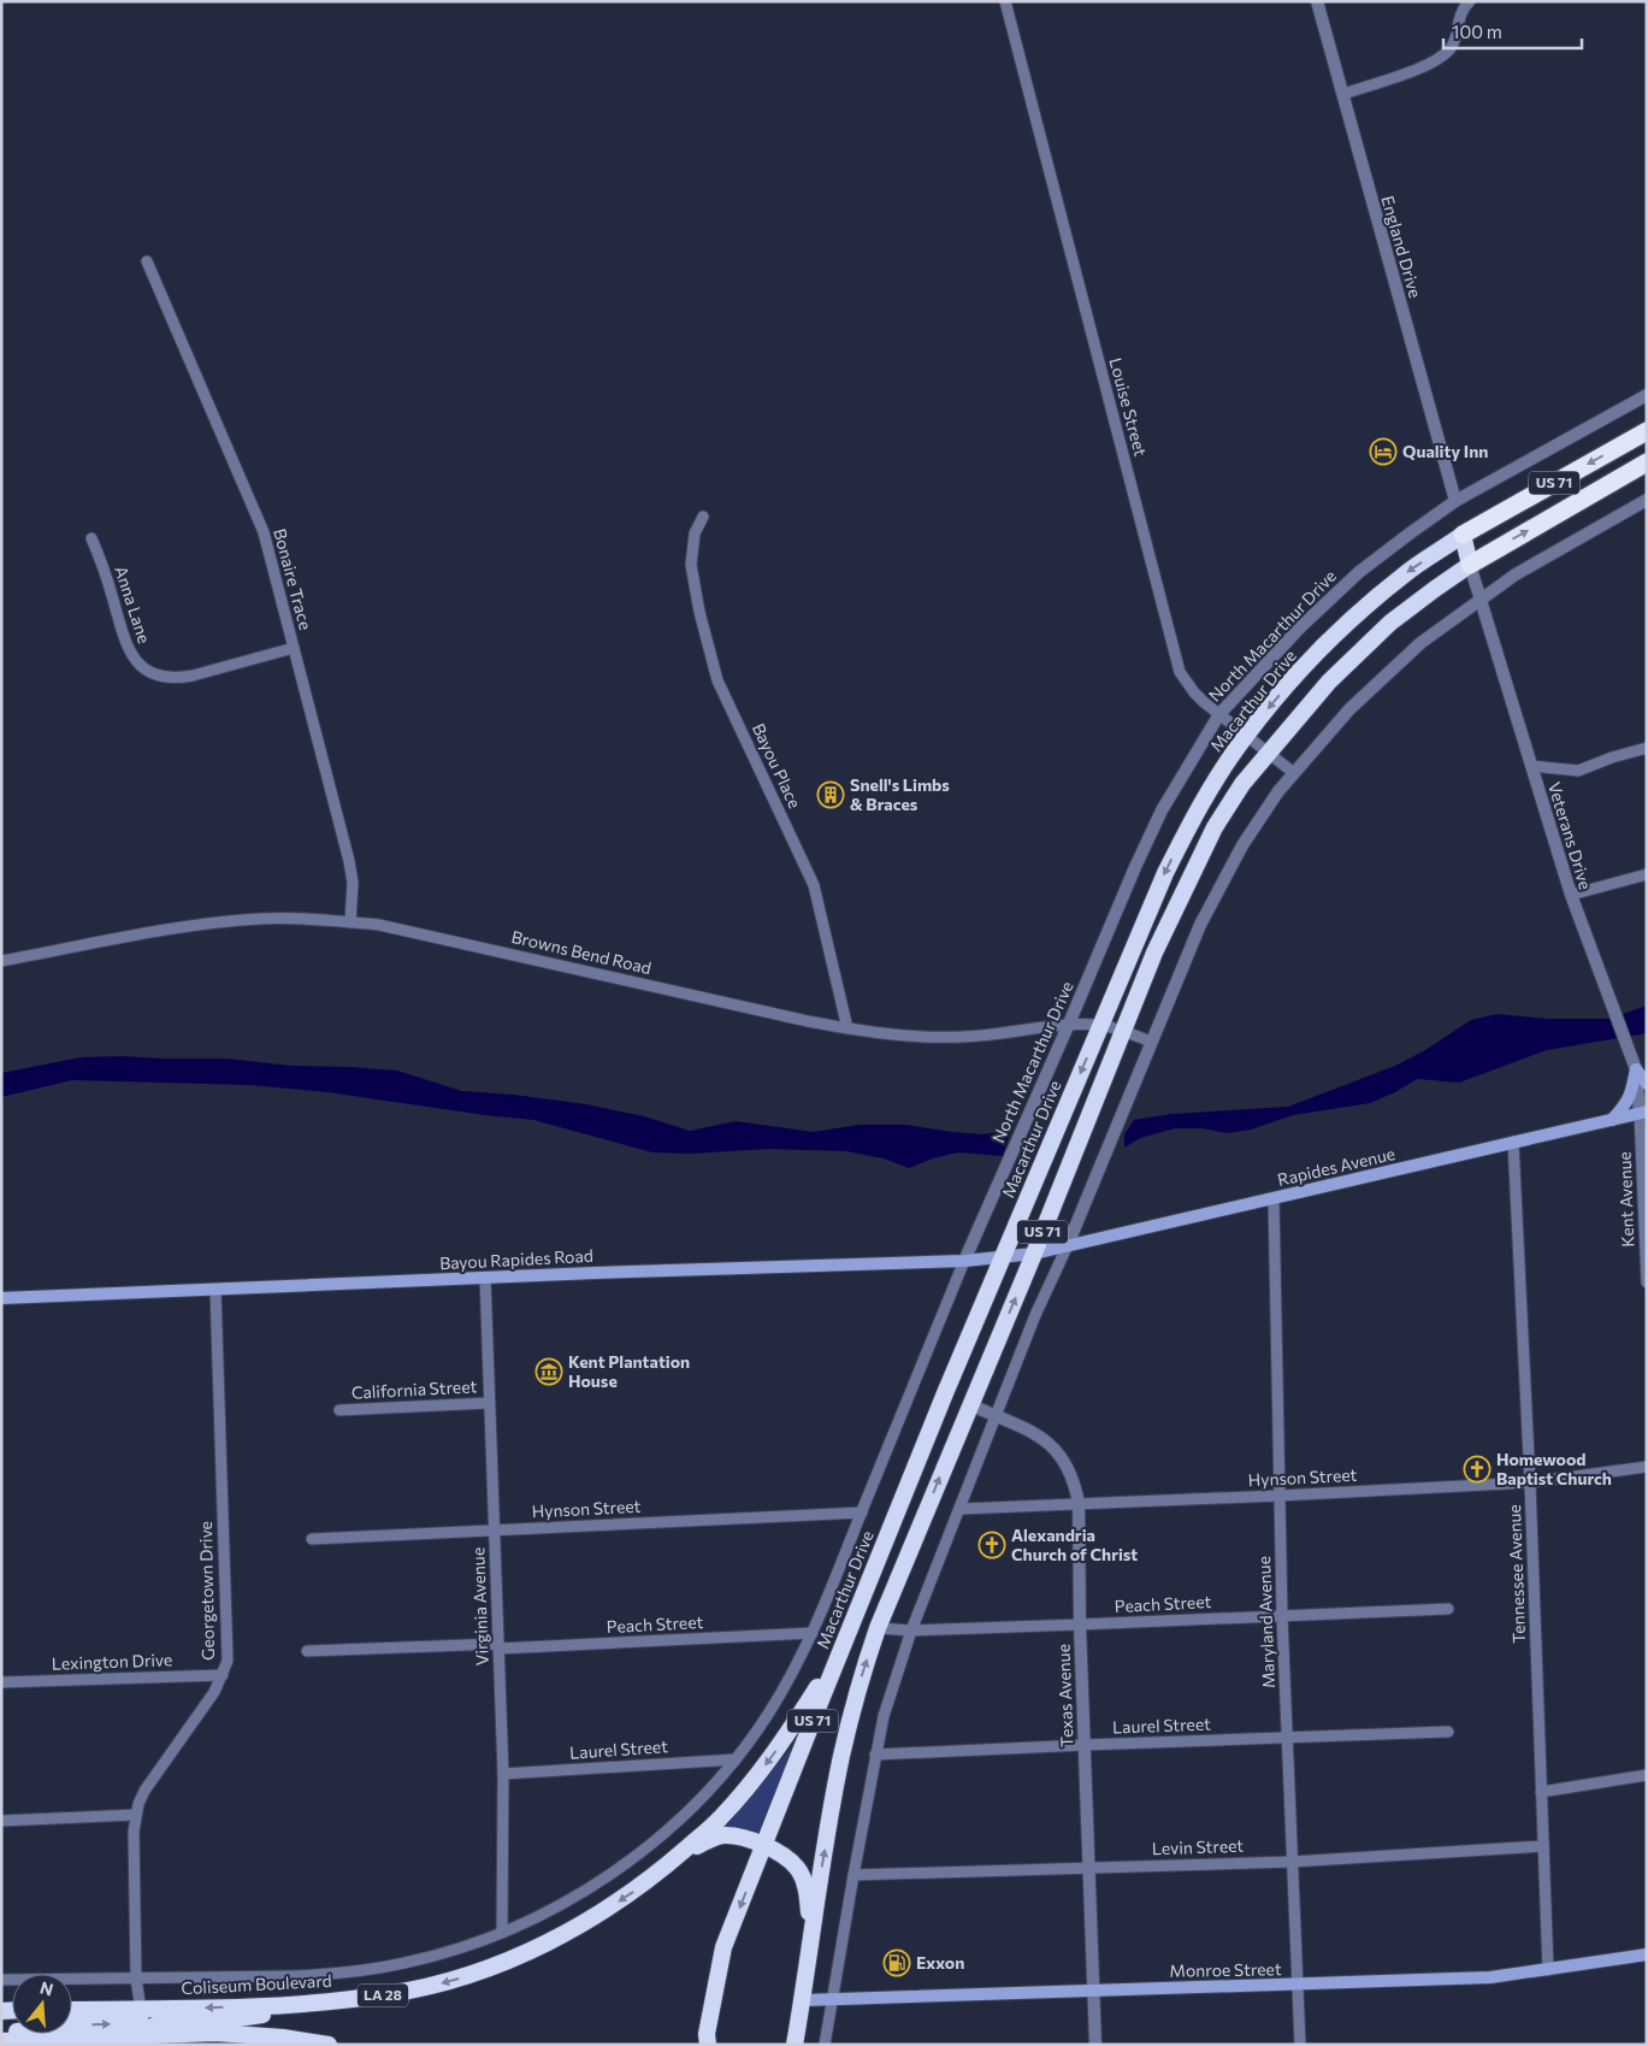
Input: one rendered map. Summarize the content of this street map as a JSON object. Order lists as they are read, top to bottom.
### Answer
{
  "streets": {
    "highway": [
      "US 71",
      "Macarthur Drive",
      "Coliseum Boulevard",
      "LA 28"
    ],
    "main road": ["Rapides Avenue", "Bayou Rapides Road", "Monroe Street"],
    "street": [
      "England Drive",
      "Louise Street",
      "Bonaire Trace",
      "Anna Lane",
      "North Macarthur Drive",
      "Bayou Place",
      "Veterans Drive",
      "Browns Bend Road",
      "Kent Avenue",
      "California Street",
      "Hynson Street",
      "Tennessee Avenue",
      "Georgetown Drive",
      "Peach Street",
      "Virginia Avenue",
      "Maryland Avenue",
      "Lexington Drive",
      "Texas Avenue",
      "Laurel Street",
      "Levin Street"
    ]
  },
  "crossings": [
    ["England Drive", "North Macarthur Drive"],
    ["Louise Street", "US 71"],
    ["Louise Street", "North Macarthur Drive"],
    ["Louise Street", "Macarthur Drive"],
    ["US 71", "Veterans Drive"],
    ["US 71", "Browns Bend Road"],
    ["US 71", "Rapides Avenue"],
    ["US 71", "Bayou Rapides Road"],
    ["US 71", "Peach Street"],
    ["US 71", "Texas Avenue"],
    ["US 71", "Monroe Street"],
    ["Bonaire Trace", "Anna Lane"],
    ["Bonaire Trace", "Browns Bend Road"],
    ["North Macarthur Drive", "Macarthur Drive"],
    ["North Macarthur Drive", "Browns Bend Road"],
    ["North Macarthur Drive", "Bayou Rapides Road"],
    ["Macarthur Drive", "Browns Bend Road"],
    ["Macarthur Drive", "Bayou Rapides Road"],
    ["Macarthur Drive", "Hynson Street"],
    ["Macarthur Drive", "Peach Street"],
    ["Macarthur Drive", "Virginia Avenue"],
    ["Macarthur Drive", "Laurel Street"],
    ["Macarthur Drive", "Coliseum Boulevard"],
    ["Macarthur Drive", "LA 28"],
    ["Bayou Place", "Browns Bend Road"],
    ["Veterans Drive", "Rapides Avenue"],
    ["Veterans Drive", "Kent Avenue"],
    ["Rapides Avenue", "Kent Avenue"],
    ["Rapides Avenue", "Bayou Rapides Road"],
    ["Rapides Avenue", "Tennessee Avenue"],
    ["Rapides Avenue", "Maryland Avenue"],
    ["Bayou Rapides Road", "Georgetown Drive"],
    ["Bayou Rapides Road", "Virginia Avenue"],
    ["California Street", "Virginia Avenue"],
    ["Hynson Street", "Tennessee Avenue"],
    ["Hynson Street", "Virginia Avenue"],
    ["Hynson Street", "Maryland Avenue"],
    ["Hynson Street", "Texas Avenue"],
    ["Tennessee Avenue", "Levin Street"],
    ["Tennessee Avenue", "Monroe Street"],
    ["Georgetown Drive", "Lexington Drive"],
    ["Georgetown Drive", "Coliseum Boulevard"],
    ["Peach Street", "Virginia Avenue"],
    ["Peach Street", "Maryland Avenue"],
    ["Peach Street", "Texas Avenue"],
    ["Virginia Avenue", "Laurel Street"],
    ["Virginia Avenue", "Coliseum Boulevard"],
    ["Maryland Avenue", "Laurel Street"],
    ["Maryland Avenue", "Levin Street"],
    ["Maryland Avenue", "Monroe Street"],
    ["Texas Avenue", "Laurel Street"],
    ["Texas Avenue", "Levin Street"],
    ["Texas Avenue", "Monroe Street"],
    ["Coliseum Boulevard", "LA 28"]
  ],
  "places": {
    "hotel": ["Quality Inn"],
    "building": ["Snell's Limbs & Braces"],
    "museum": ["Kent Plantation House"],
    "church": ["Homewood Baptist Church", "Alexandria Church of Christ"],
    "fuel station": ["Exxon"]
  },
  "scale_bar": "100 m",
  "north": "top"
}
